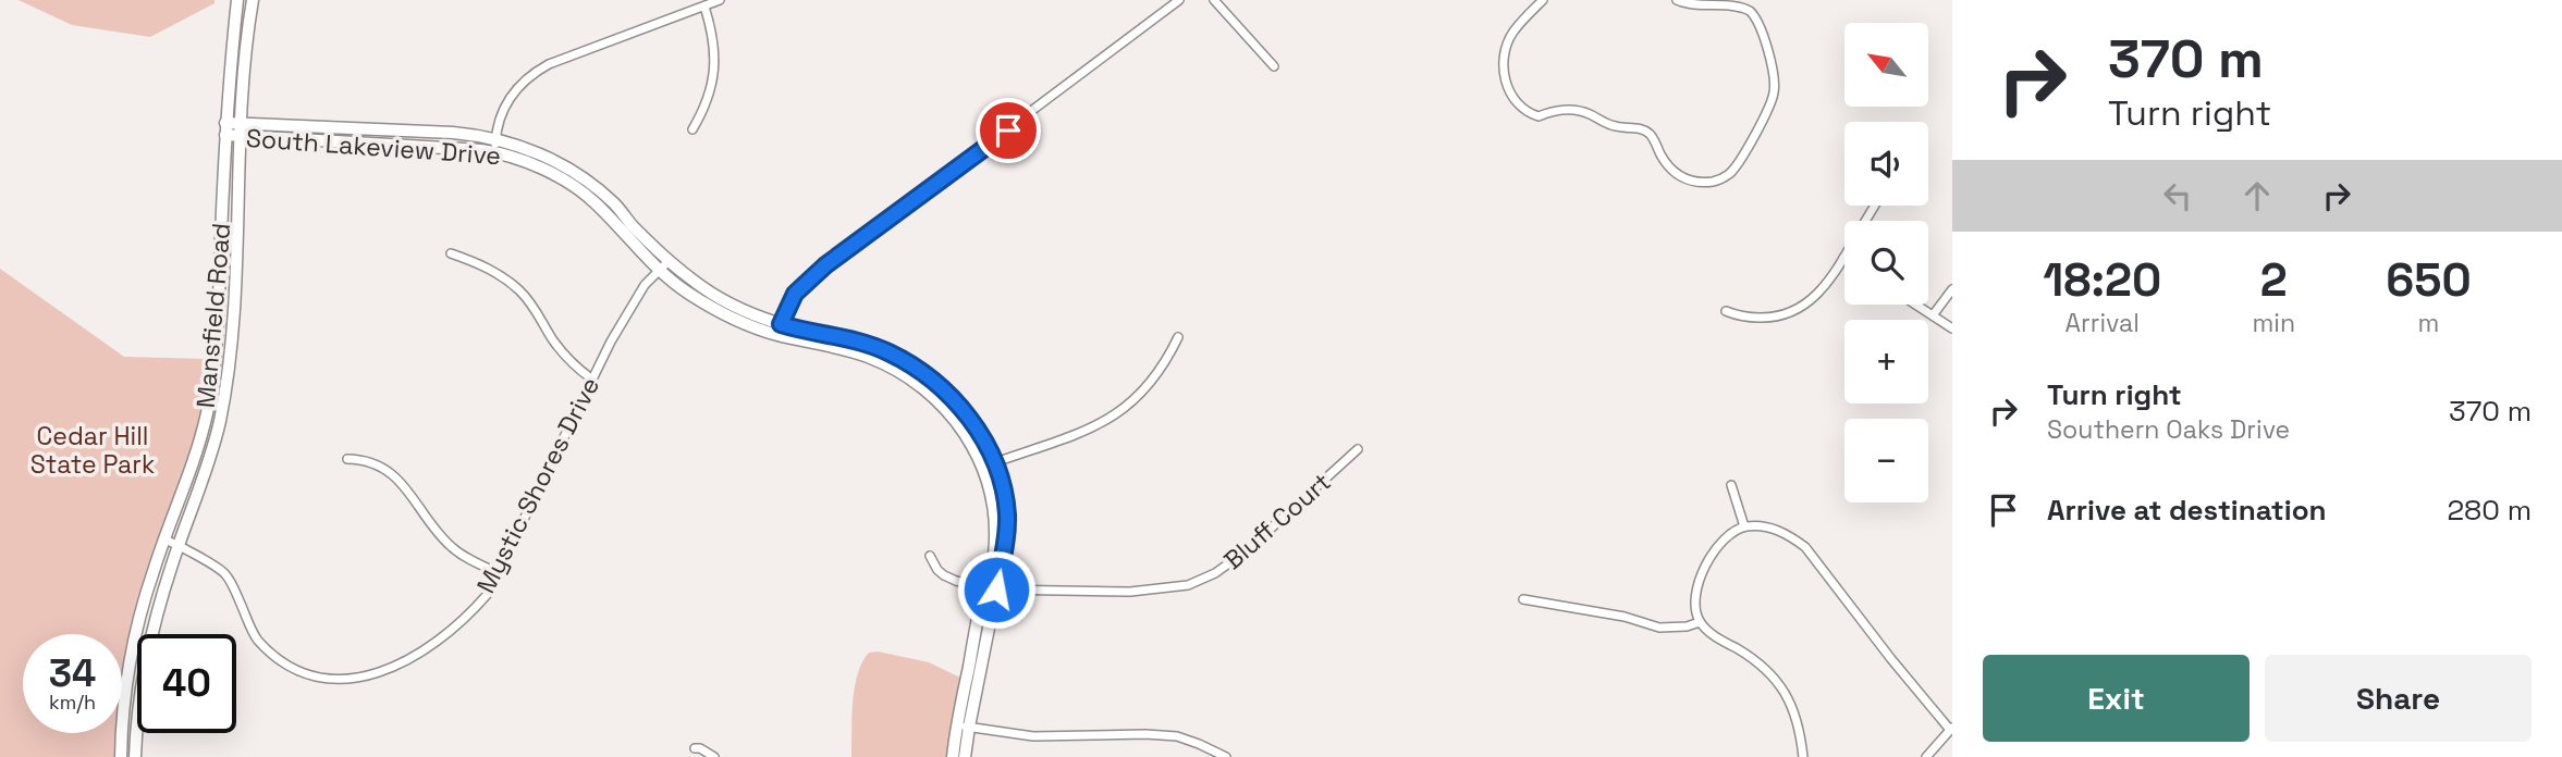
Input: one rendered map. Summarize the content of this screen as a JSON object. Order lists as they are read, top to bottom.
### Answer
{
  "streets": {
    "street": [
      "South Lakeview Drive",
      "Mansfield Road",
      "Mystic Shores Drive",
      "Bluff Court"
    ]
  },
  "crossings": [
    ["South Lakeview Drive", "Mansfield Road"],
    ["South Lakeview Drive", "Mystic Shores Drive"],
    ["South Lakeview Drive", "Bluff Court"],
    ["Mansfield Road", "Mystic Shores Drive"]
  ],
  "parks": ["Cedar Hill State Park"],
  "north": "top left",
  "page": {
    "turn": ["370 m", "Turn right"],
    "map_buttons": ["+", "−"],
    "eta": [
      "18:20",
      "Arrival",
      "2",
      "min",
      "650",
      "m"
    ],
    "list": [
      {
        "name": "Turn right",
        "note": "Southern Oaks Drive",
        "value": "370 m"
      },
      {
        "name": "Arrive at destination",
        "value": "280 m"
      }
    ],
    "speed": "34 km/h",
    "limit": "40",
    "buttons": ["Exit", "Share"]
  }
}
